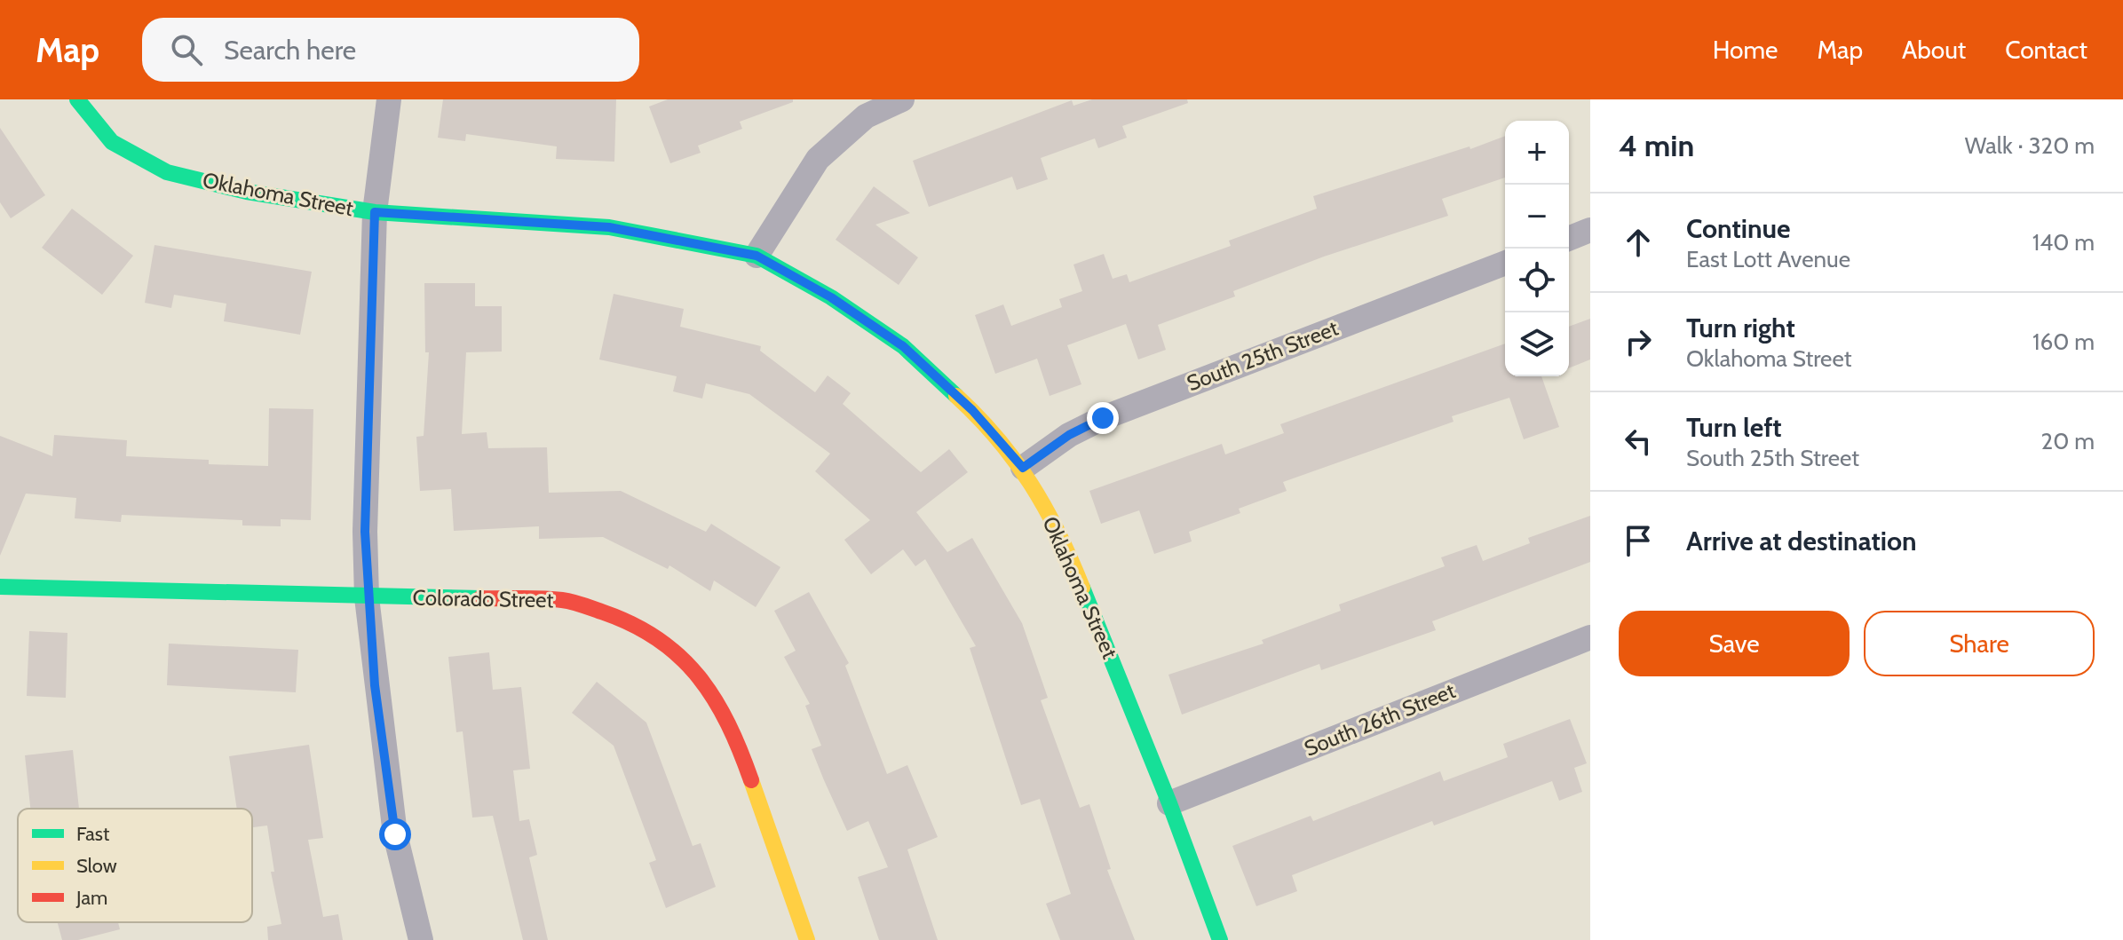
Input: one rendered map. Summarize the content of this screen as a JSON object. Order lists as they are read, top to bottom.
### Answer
{
  "streets": {
    "street": [
      "Oklahoma Street",
      "South 25th Street",
      "Colorado Street",
      "South 26th Street"
    ]
  },
  "crossings": [
    ["Oklahoma Street", "South 25th Street"],
    ["Oklahoma Street", "South 26th Street"]
  ],
  "legend": ["Fast", "Slow", "Jam"],
  "page": {
    "header": "Map",
    "search": "Search here",
    "nav": [
      "Home",
      "Map",
      "About",
      "Contact"
    ],
    "heading": ["4 min", "Walk · 320 m"],
    "map_buttons": ["+", "−"],
    "list": [
      ["Continue", "East Lott Avenue", "140 m"],
      ["Turn right", "Oklahoma Street", "160 m"],
      ["Turn left", "South 25th Street", "20 m"],
      "Arrive at destination"
    ],
    "buttons": ["Save", "Share"]
  }
}
